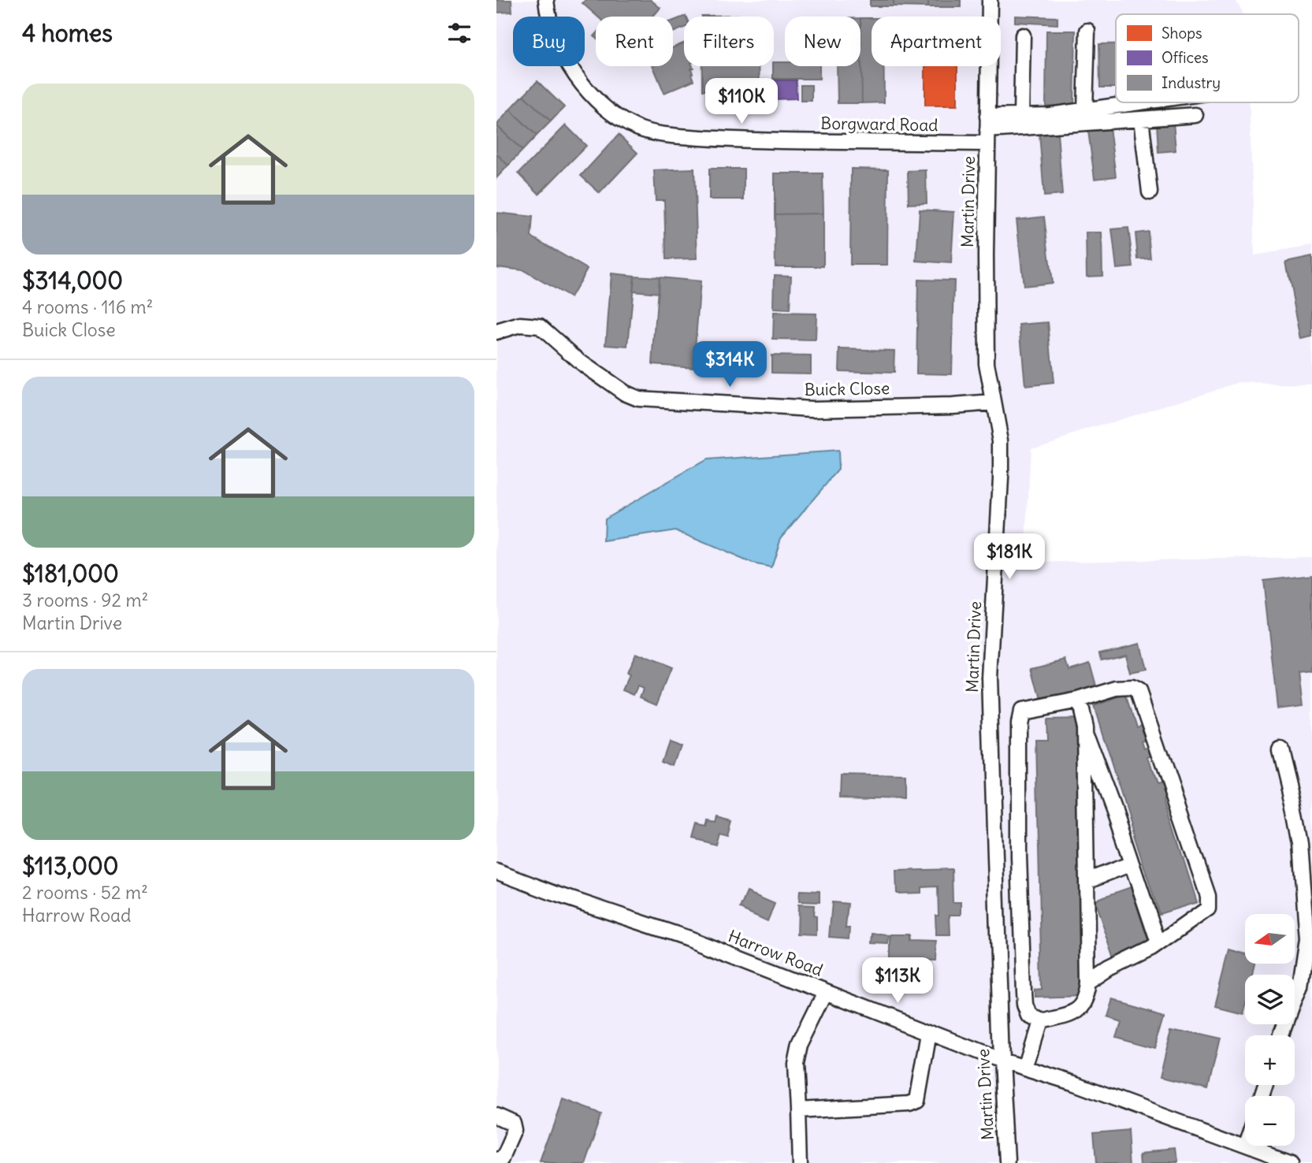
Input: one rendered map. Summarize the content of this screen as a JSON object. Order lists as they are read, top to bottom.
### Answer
{
  "streets": {
    "street": [
      "Borgward Road",
      "Martin Drive",
      "Buick Close",
      "Harrow Road"
    ]
  },
  "crossings": [
    ["Borgward Road", "Martin Drive"],
    ["Martin Drive", "Buick Close"],
    ["Martin Drive", "Harrow Road"]
  ],
  "legend": ["Shops", "Offices", "Industry"],
  "north": "left",
  "page": {
    "heading": "4 homes",
    "chip": [
      "Buy",
      "Rent",
      "Filters",
      "New",
      "Apartment"
    ],
    "list": [
      {
        "name": "$314,000",
        "note": "4 rooms · 116 m² · Buick Close"
      },
      {
        "name": "$181,000",
        "note": "3 rooms · 92 m² · Martin Drive"
      },
      {
        "name": "$113,000",
        "note": "2 rooms · 52 m² · Harrow Road"
      }
    ],
    "price": [
      "$110K",
      "$314K",
      "$181K",
      "$113K"
    ],
    "map_buttons": ["+", "−"]
  }
}
